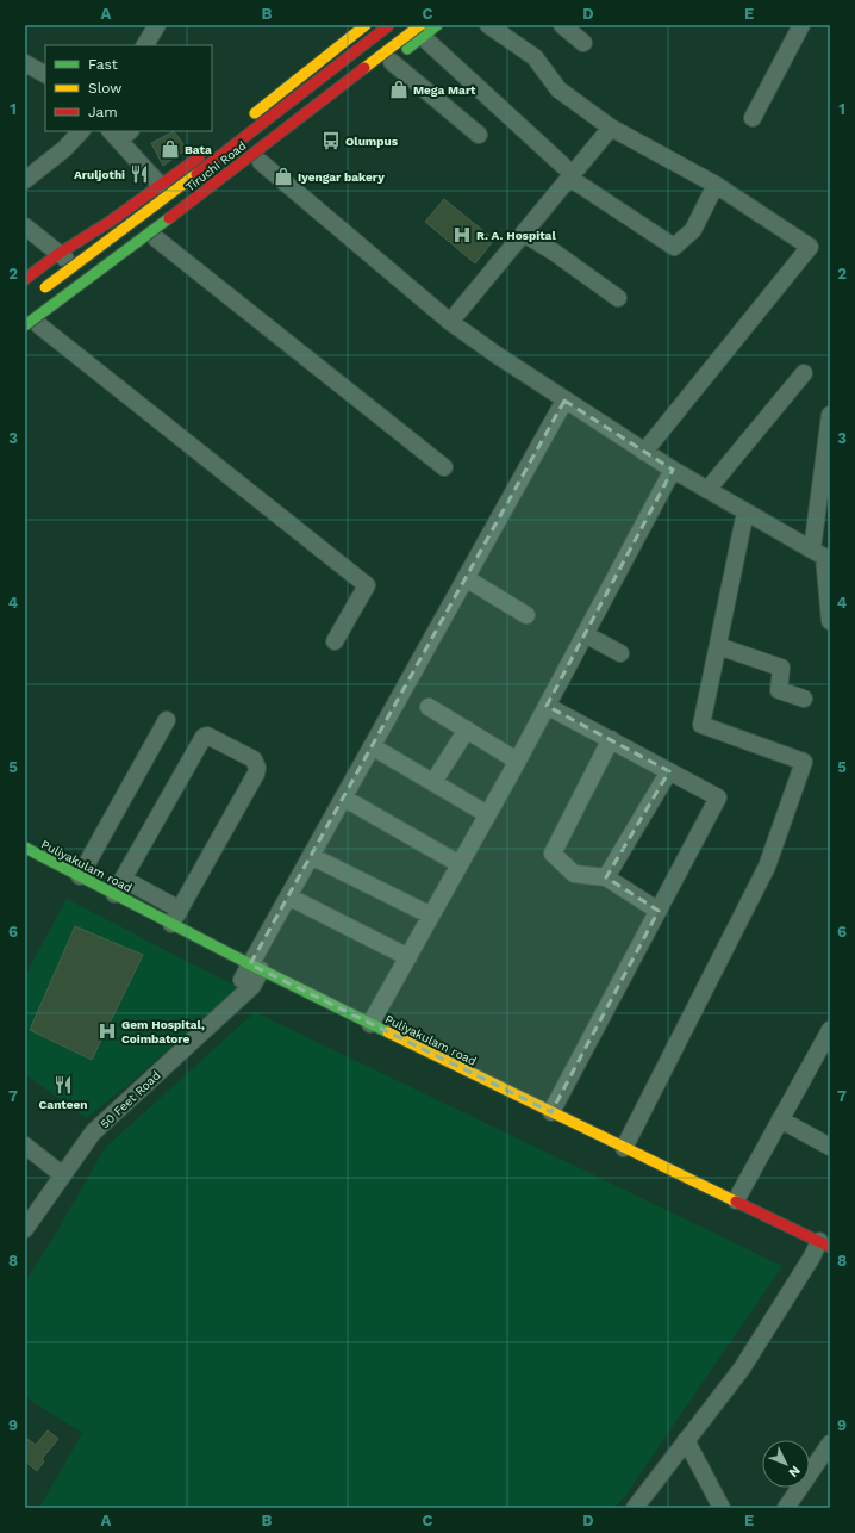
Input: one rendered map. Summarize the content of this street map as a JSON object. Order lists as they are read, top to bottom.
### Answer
{
  "streets": {
    "main road": ["Tiruchi Road", "Puliyakulam road"],
    "street": ["50 Feet Road"]
  },
  "crossings": [
    ["Puliyakulam road", "50 Feet Road"]
  ],
  "places": {
    "shop": ["Mega Mart", "Bata", "Iyengar bakery"],
    "bus stop": ["Olumpus"],
    "restaurant": ["Aruljothi", "Canteen"],
    "hospital": ["R. A. Hospital", "Gem Hospital, Coimbatore"]
  },
  "legend": ["Fast", "Slow", "Jam"],
  "north": "bottom right",
  "grid": {
    "columns": [
      "A",
      "B",
      "C",
      "D",
      "E"
    ],
    "rows": [
      "1",
      "2",
      "3",
      "4",
      "5",
      "6",
      "7",
      "8",
      "9"
    ]
  }
}
